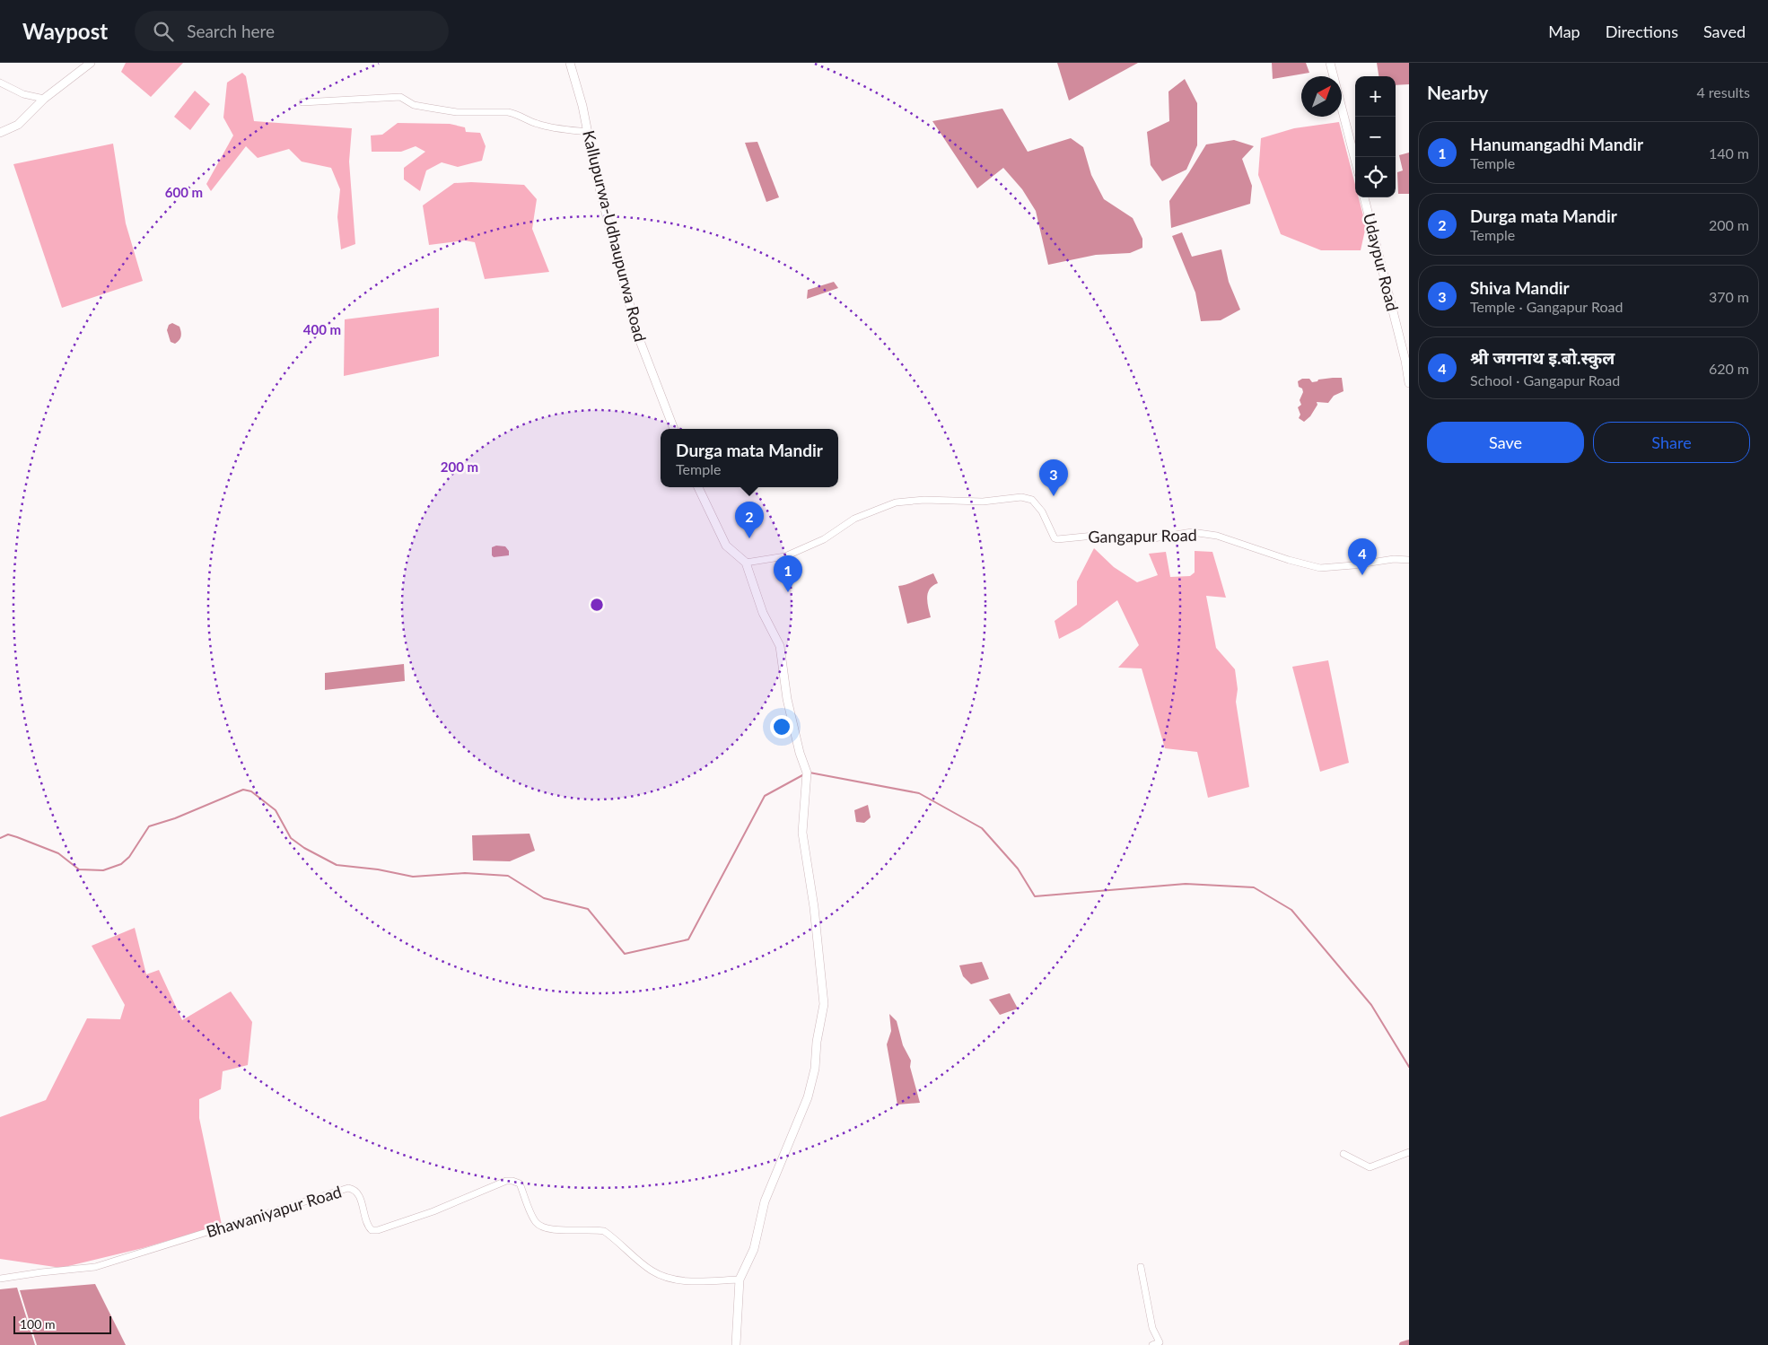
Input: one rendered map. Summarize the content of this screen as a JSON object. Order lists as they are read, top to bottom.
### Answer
{
  "streets": {
    "street": [
      "Kallupurwa-Udhaupurwa Road",
      "Udaypur Road",
      "Gangapur Road",
      "Bhawaniyapur Road"
    ]
  },
  "scale_bar": "100 m",
  "north": "top right",
  "page": {
    "header": "Waypost",
    "search": "Search here",
    "nav": ["Map", "Directions", "Saved"],
    "heading": ["Nearby", "4 results"],
    "map_buttons": ["+", "−"],
    "list": [
      {
        "mark": "1",
        "name": "Hanumangadhi Mandir",
        "note": "Temple",
        "value": "140 m"
      },
      {
        "mark": "2",
        "name": "Durga mata Mandir",
        "note": "Temple",
        "value": "200 m"
      },
      {
        "mark": "3",
        "name": "Shiva Mandir",
        "note": "Temple · Gangapur Road",
        "value": "370 m"
      },
      {
        "mark": "4",
        "name": "श्री जगनाथ इ.बाे.स्कुल",
        "note": "School · Gangapur Road",
        "value": "620 m"
      }
    ],
    "buttons": ["Save", "Share"],
    "popup": ["Durga mata Mandir", "Temple"],
    "pins": [
      "3",
      "2",
      "4",
      "1"
    ],
    "scale": "100 m"
  },
  "rings": ["600 m", "400 m", "200 m"]
}
